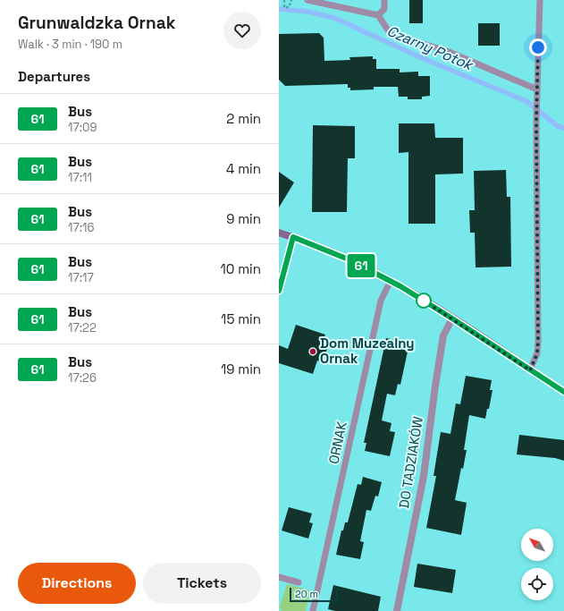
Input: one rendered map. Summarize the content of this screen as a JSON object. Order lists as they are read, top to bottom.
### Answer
{
  "streets": {
    "street": ["DO TADZIAKÓW"],
    "lane": ["ORNAK"]
  },
  "water": ["Czarny Potok"],
  "places": ["Dom Muzealny Ornak"],
  "lines": ["bus line 61"],
  "scale_bar": "20 m",
  "north": "top left",
  "page": {
    "heading": [
      ["Grunwaldzka Ornak", "Walk · 3 min · 190 m"],
      "Departures"
    ],
    "on_map": "61",
    "list": [
      {
        "mark": "61",
        "name": "Bus",
        "note": "17:09",
        "value": "2 min"
      },
      {
        "mark": "61",
        "name": "Bus",
        "note": "17:11",
        "value": "4 min"
      },
      {
        "mark": "61",
        "name": "Bus",
        "note": "17:16",
        "value": "9 min"
      },
      {
        "mark": "61",
        "name": "Bus",
        "note": "17:17",
        "value": "10 min"
      },
      {
        "mark": "61",
        "name": "Bus",
        "note": "17:22",
        "value": "15 min"
      },
      {
        "mark": "61",
        "name": "Bus",
        "note": "17:26",
        "value": "19 min"
      }
    ],
    "buttons": ["Directions", "Tickets"],
    "scale": "20 m"
  }
}
